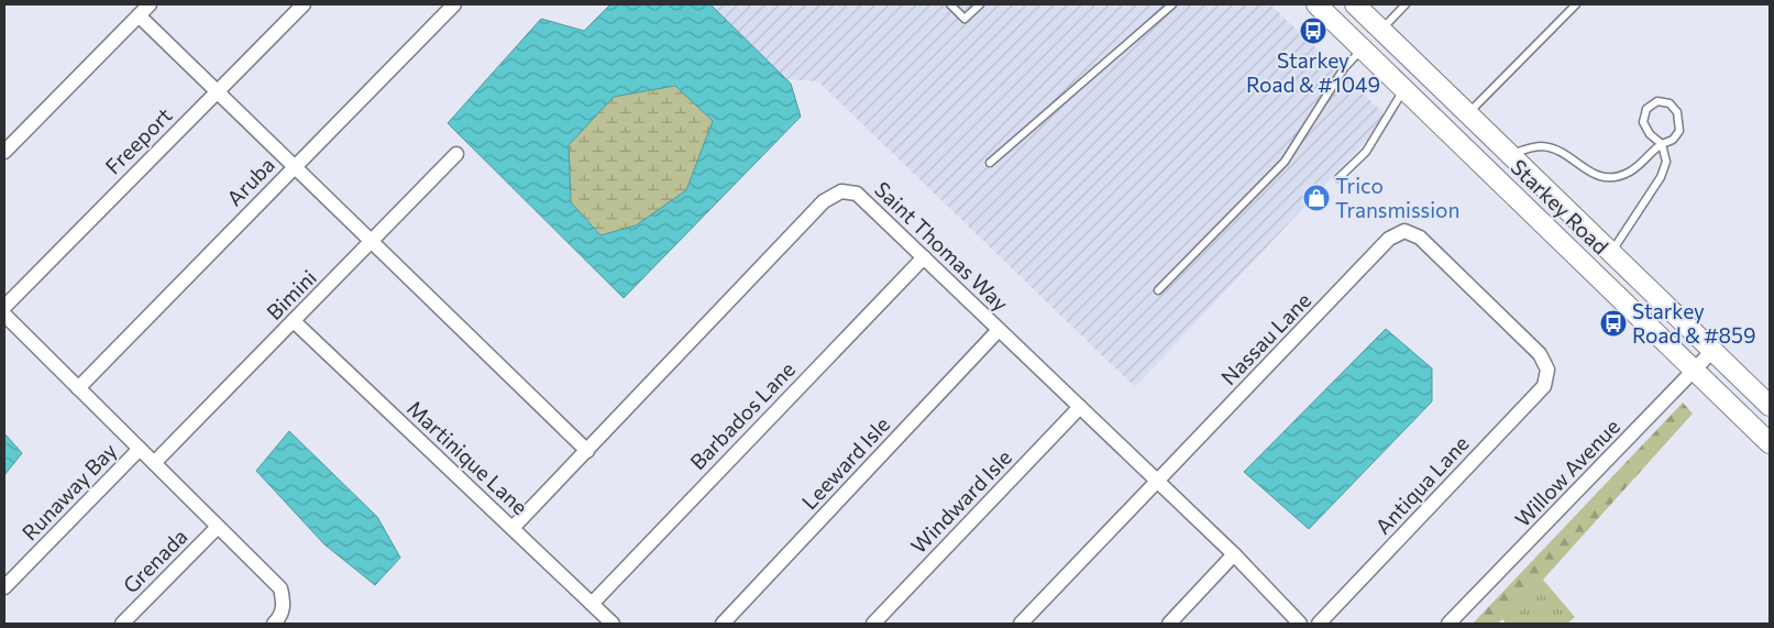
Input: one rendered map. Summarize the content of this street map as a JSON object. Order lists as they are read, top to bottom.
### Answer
{
  "streets": {
    "main road": ["Starkey Road"],
    "street": [
      "Freeport",
      "Aruba",
      "Saint Thomas Way",
      "Bimini",
      "Nassau Lane",
      "Barbados Lane",
      "Martinique Lane",
      "Leeward Isle",
      "Willow Avenue",
      "Antiqua Lane",
      "Runaway Bay",
      "Windward Isle",
      "Grenada"
    ]
  },
  "crossings": [
    ["Starkey Road", "Willow Avenue"],
    ["Saint Thomas Way", "Nassau Lane"],
    ["Saint Thomas Way", "Barbados Lane"],
    ["Saint Thomas Way", "Martinique Lane"],
    ["Saint Thomas Way", "Leeward Isle"],
    ["Saint Thomas Way", "Windward Isle"],
    ["Bimini", "Martinique Lane"],
    ["Nassau Lane", "Antiqua Lane"],
    ["Barbados Lane", "Martinique Lane"]
  ],
  "places": {
    "bus stop": ["Starkey Road & #1049", "Starkey Road & #859"],
    "shop": ["Trico Transmission"]
  }
}
